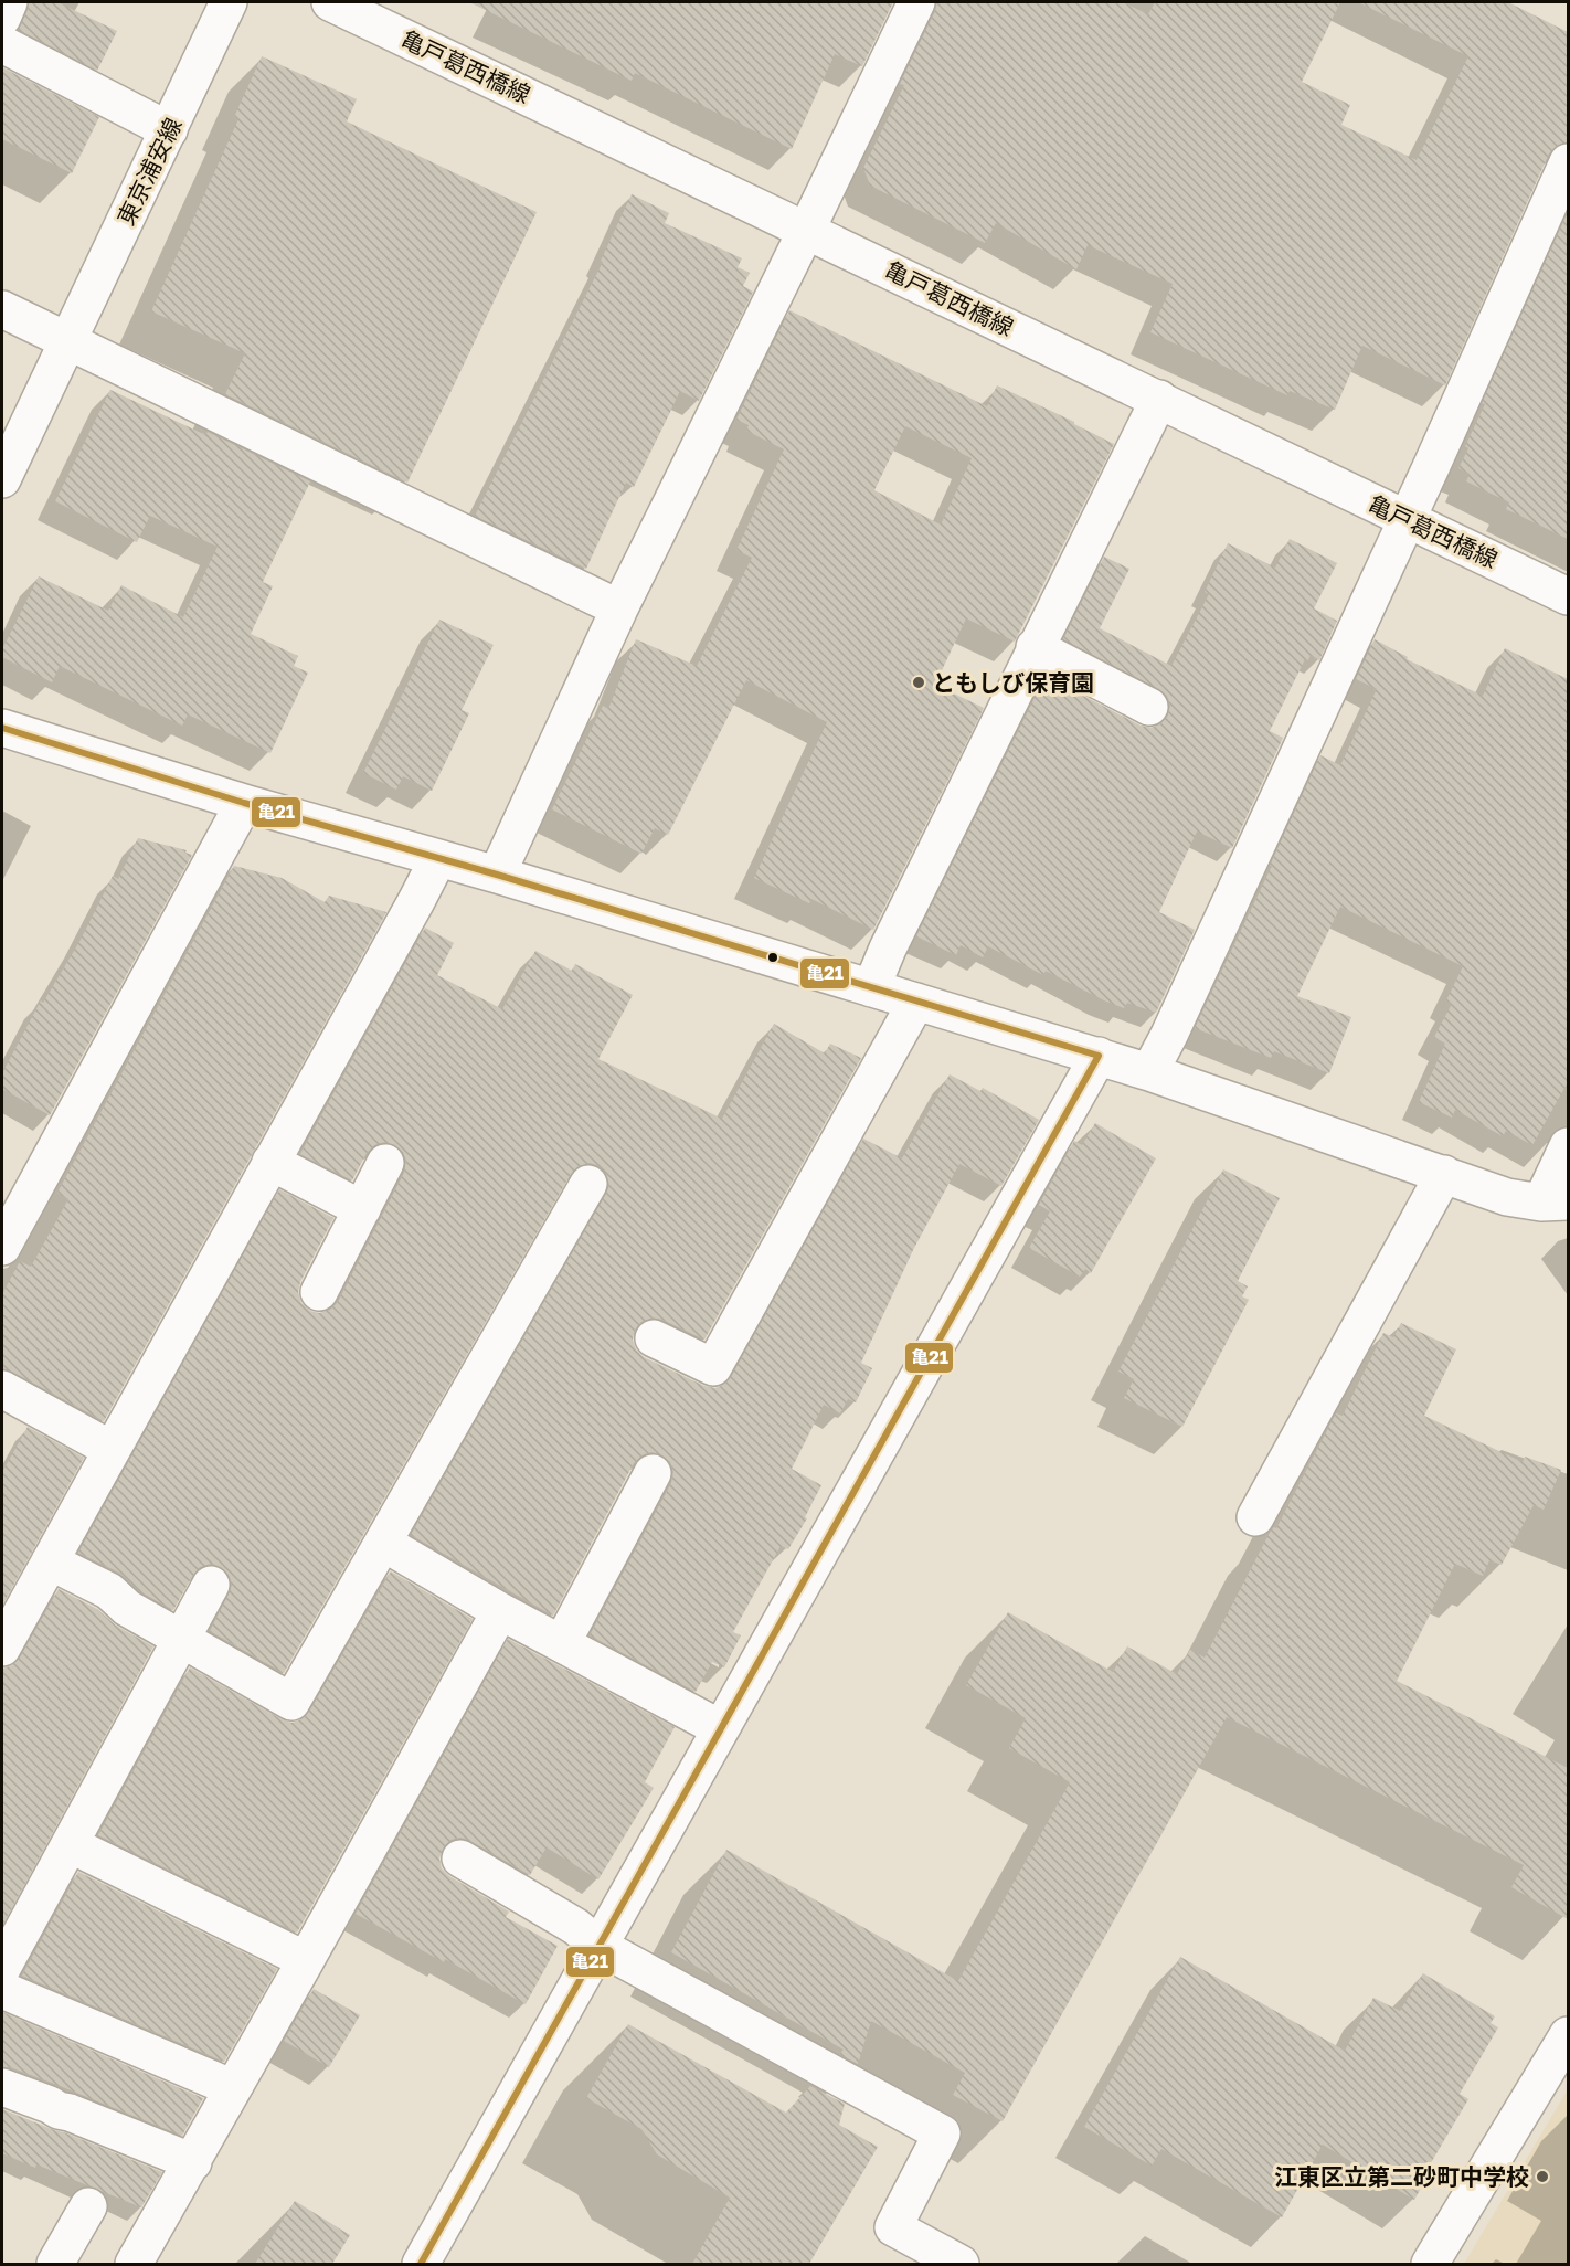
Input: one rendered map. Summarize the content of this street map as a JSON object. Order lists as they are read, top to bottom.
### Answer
{
  "streets": {
    "street": ["亀戸葛西橋線", "東京浦安線"]
  },
  "places": ["ともしび保育園", "江東区立第二砂町中学校"],
  "lines": ["transit line 亀21"]
}
